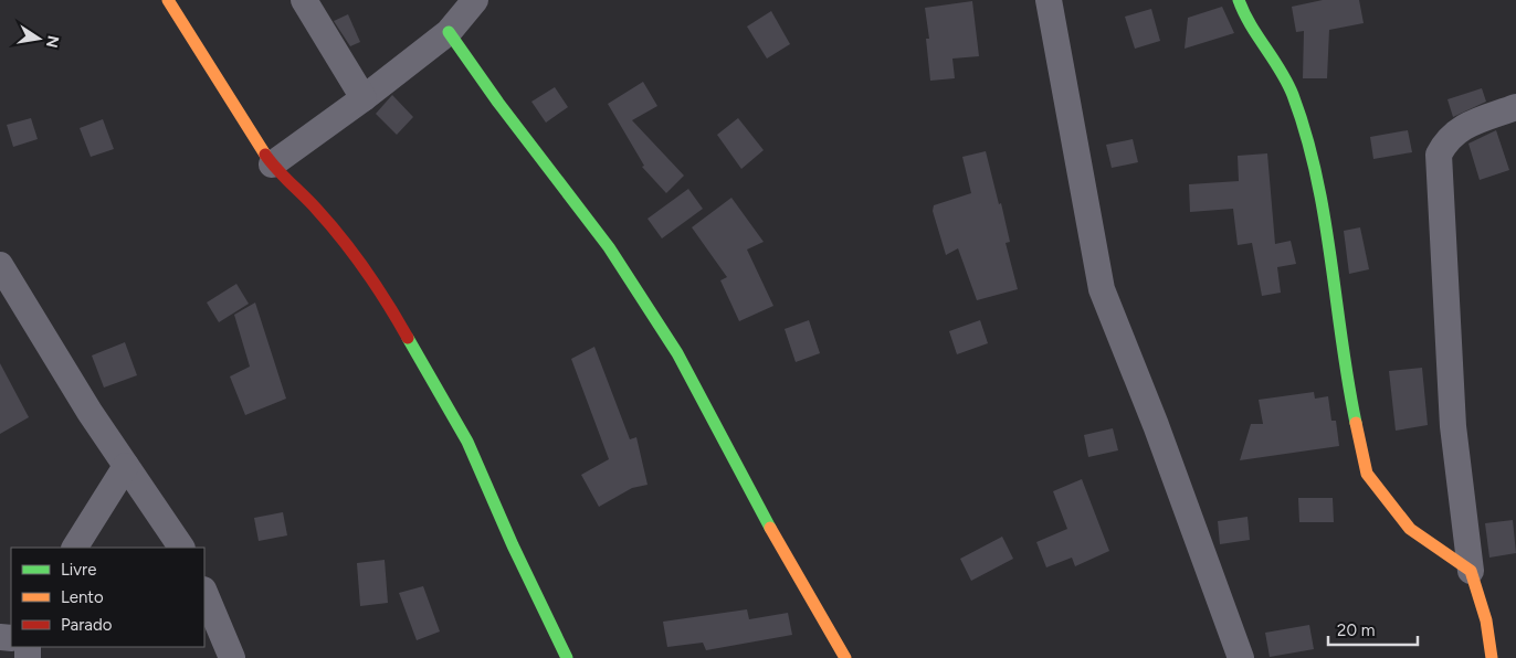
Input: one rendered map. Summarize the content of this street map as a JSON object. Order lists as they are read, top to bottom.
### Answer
{
  "legend": ["Livre", "Lento", "Parado"],
  "scale_bar": "20 m",
  "north": "right"
}
